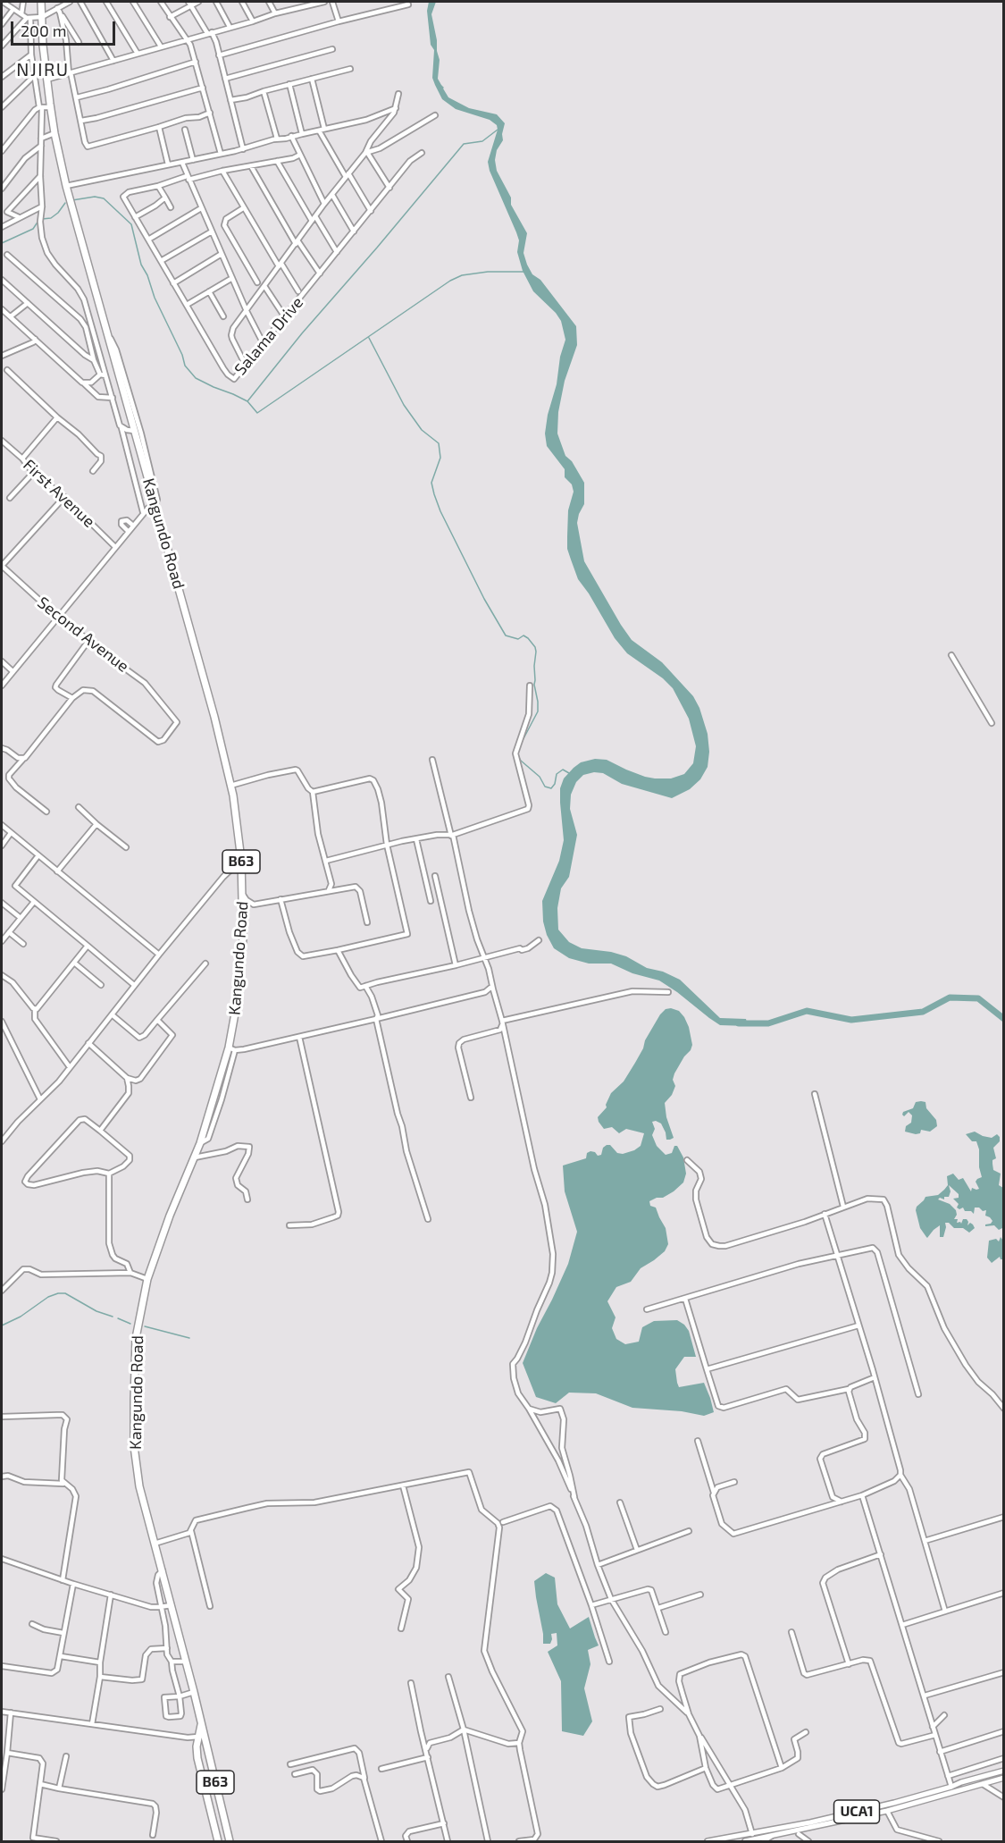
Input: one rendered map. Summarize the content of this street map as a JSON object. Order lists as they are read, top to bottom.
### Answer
{
  "streets": {
    "highway": ["Kangundo Road", "B63"],
    "main road": ["UCA1"],
    "street": ["Salama Drive", "First Avenue", "Second Avenue"]
  },
  "districts": ["NJIRU"],
  "scale_bar": "200 m"
}
